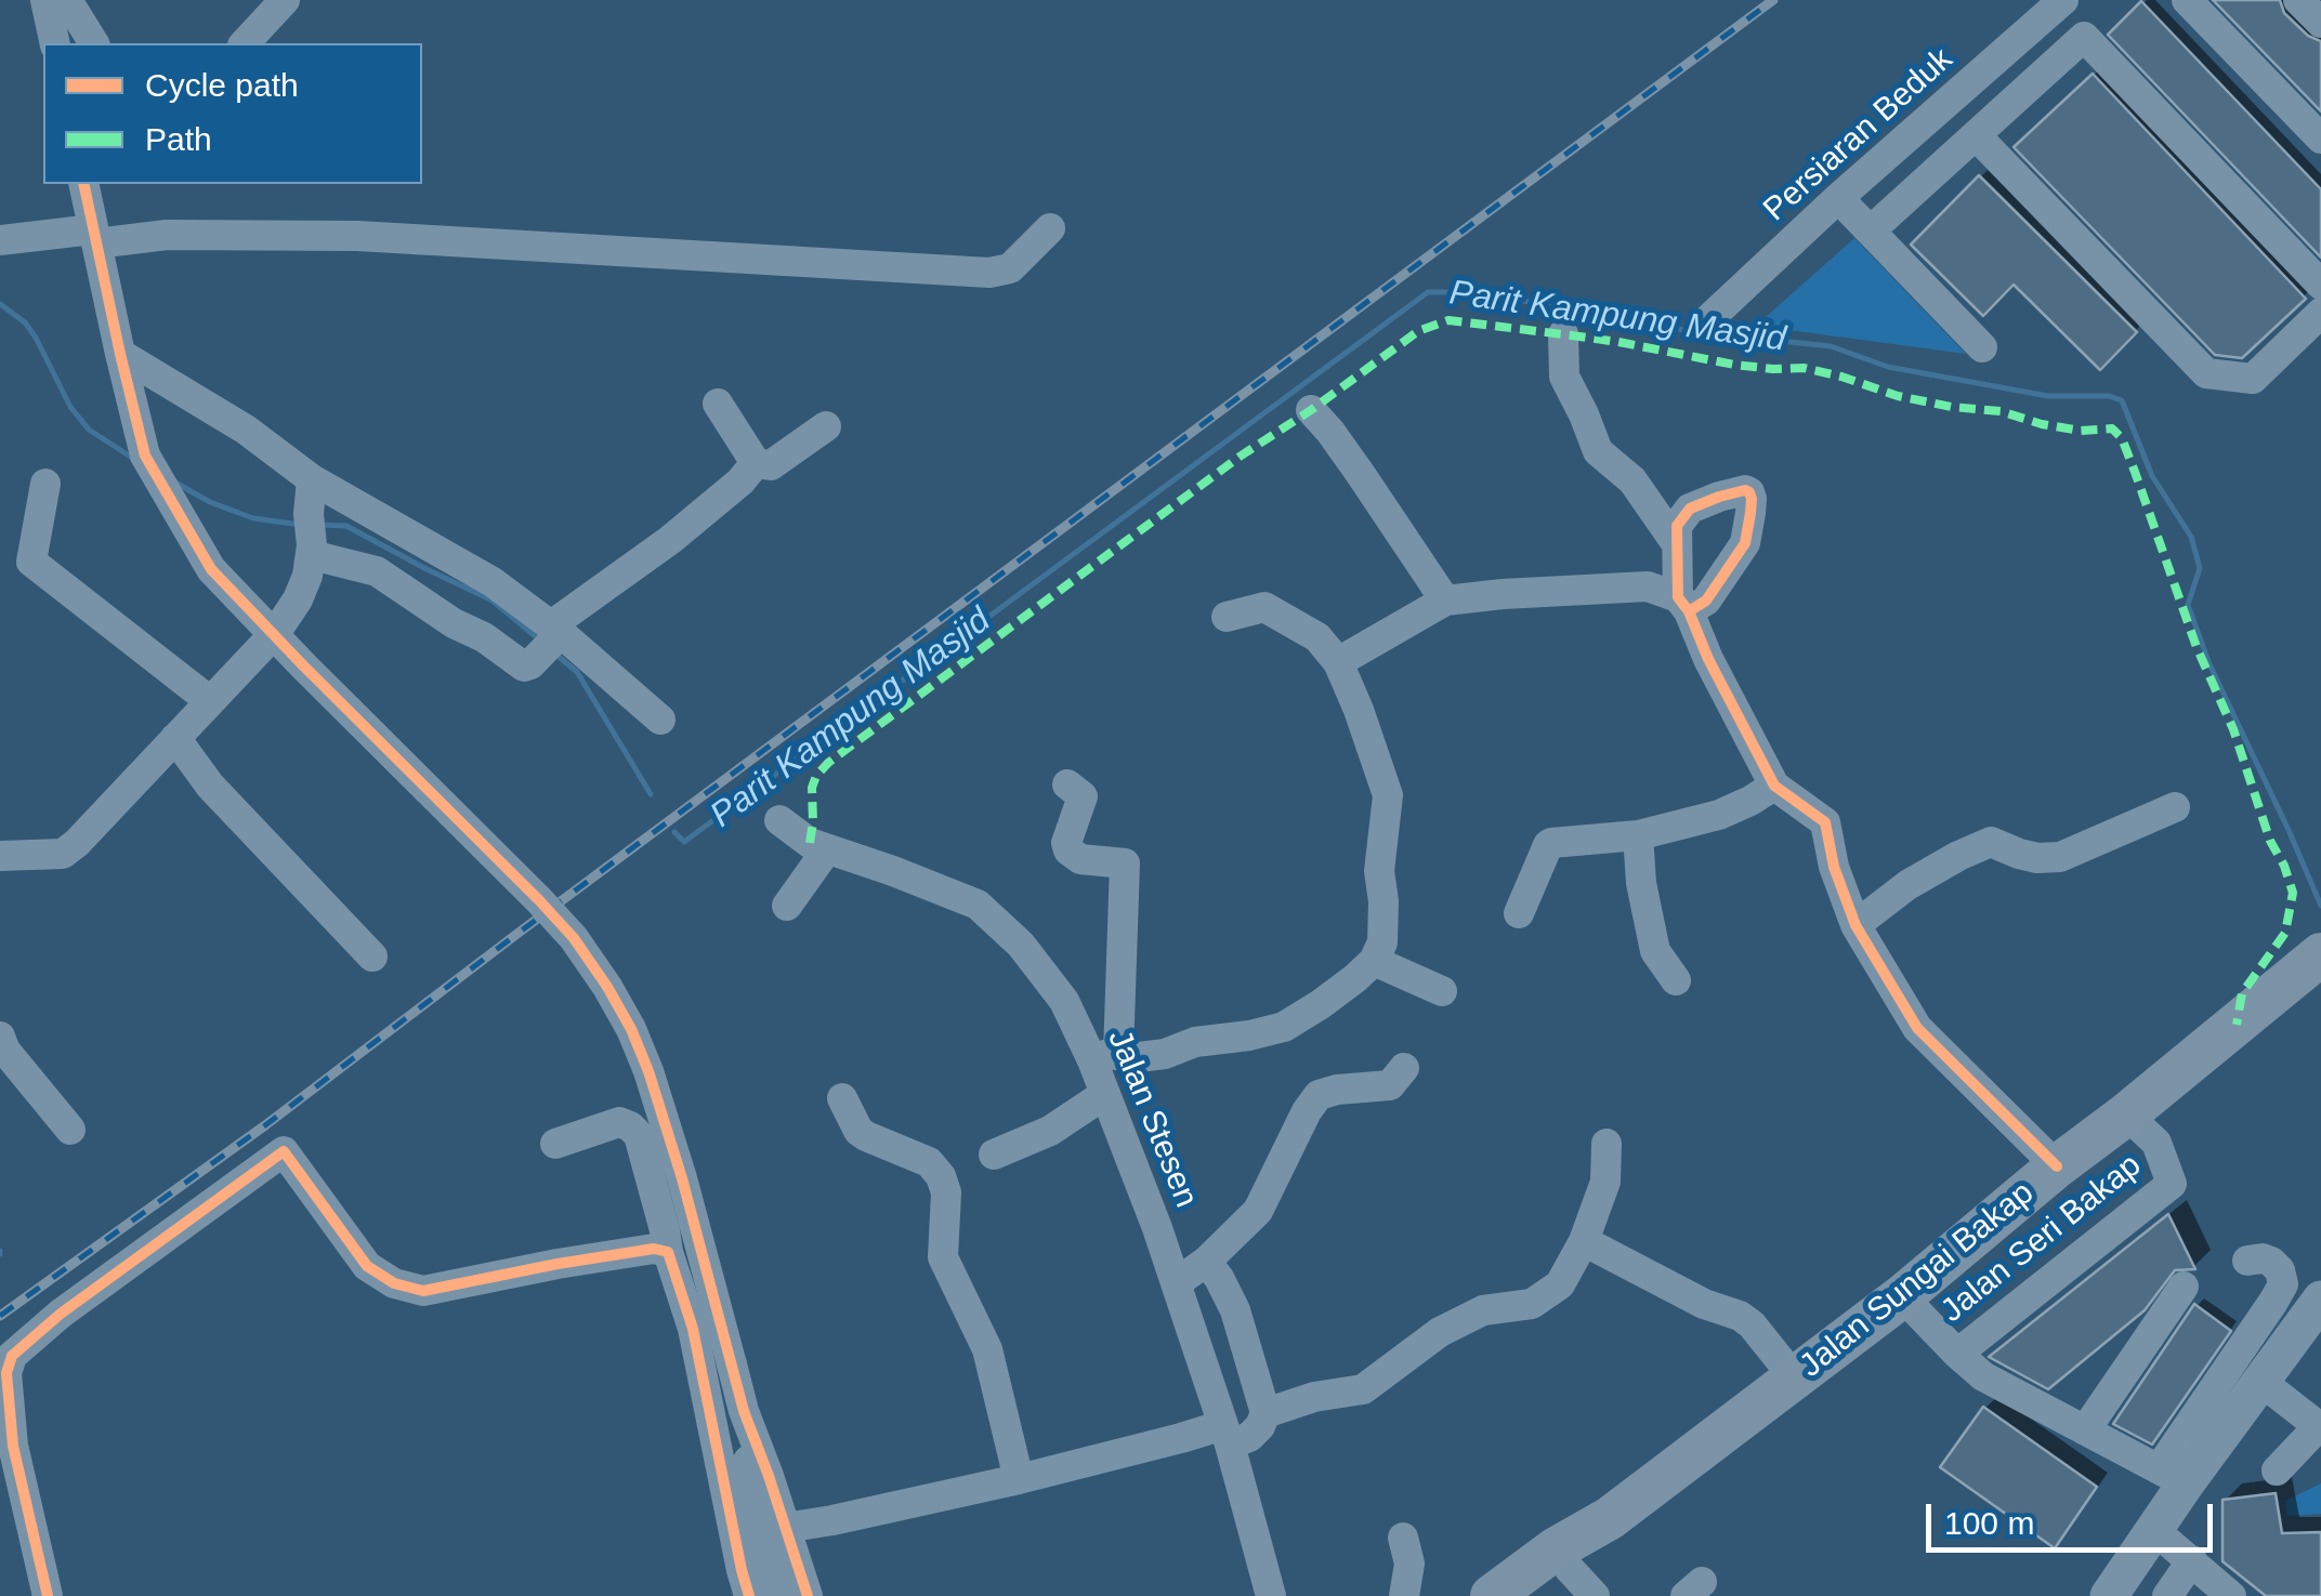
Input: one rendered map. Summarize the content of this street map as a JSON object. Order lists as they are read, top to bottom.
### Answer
{
  "streets": {
    "highway": ["Jalan Sungai Bakap"],
    "street": ["Persiaran Beduk", "Jalan Stesen", "Jalan Seri Bakap"]
  },
  "crossings": [
    ["Jalan Seri Bakap", "Jalan Sungai Bakap"]
  ],
  "water": ["Parit Kampung Masjid"],
  "legend": ["Cycle path", "Path"],
  "scale_bar": "100 m"
}
